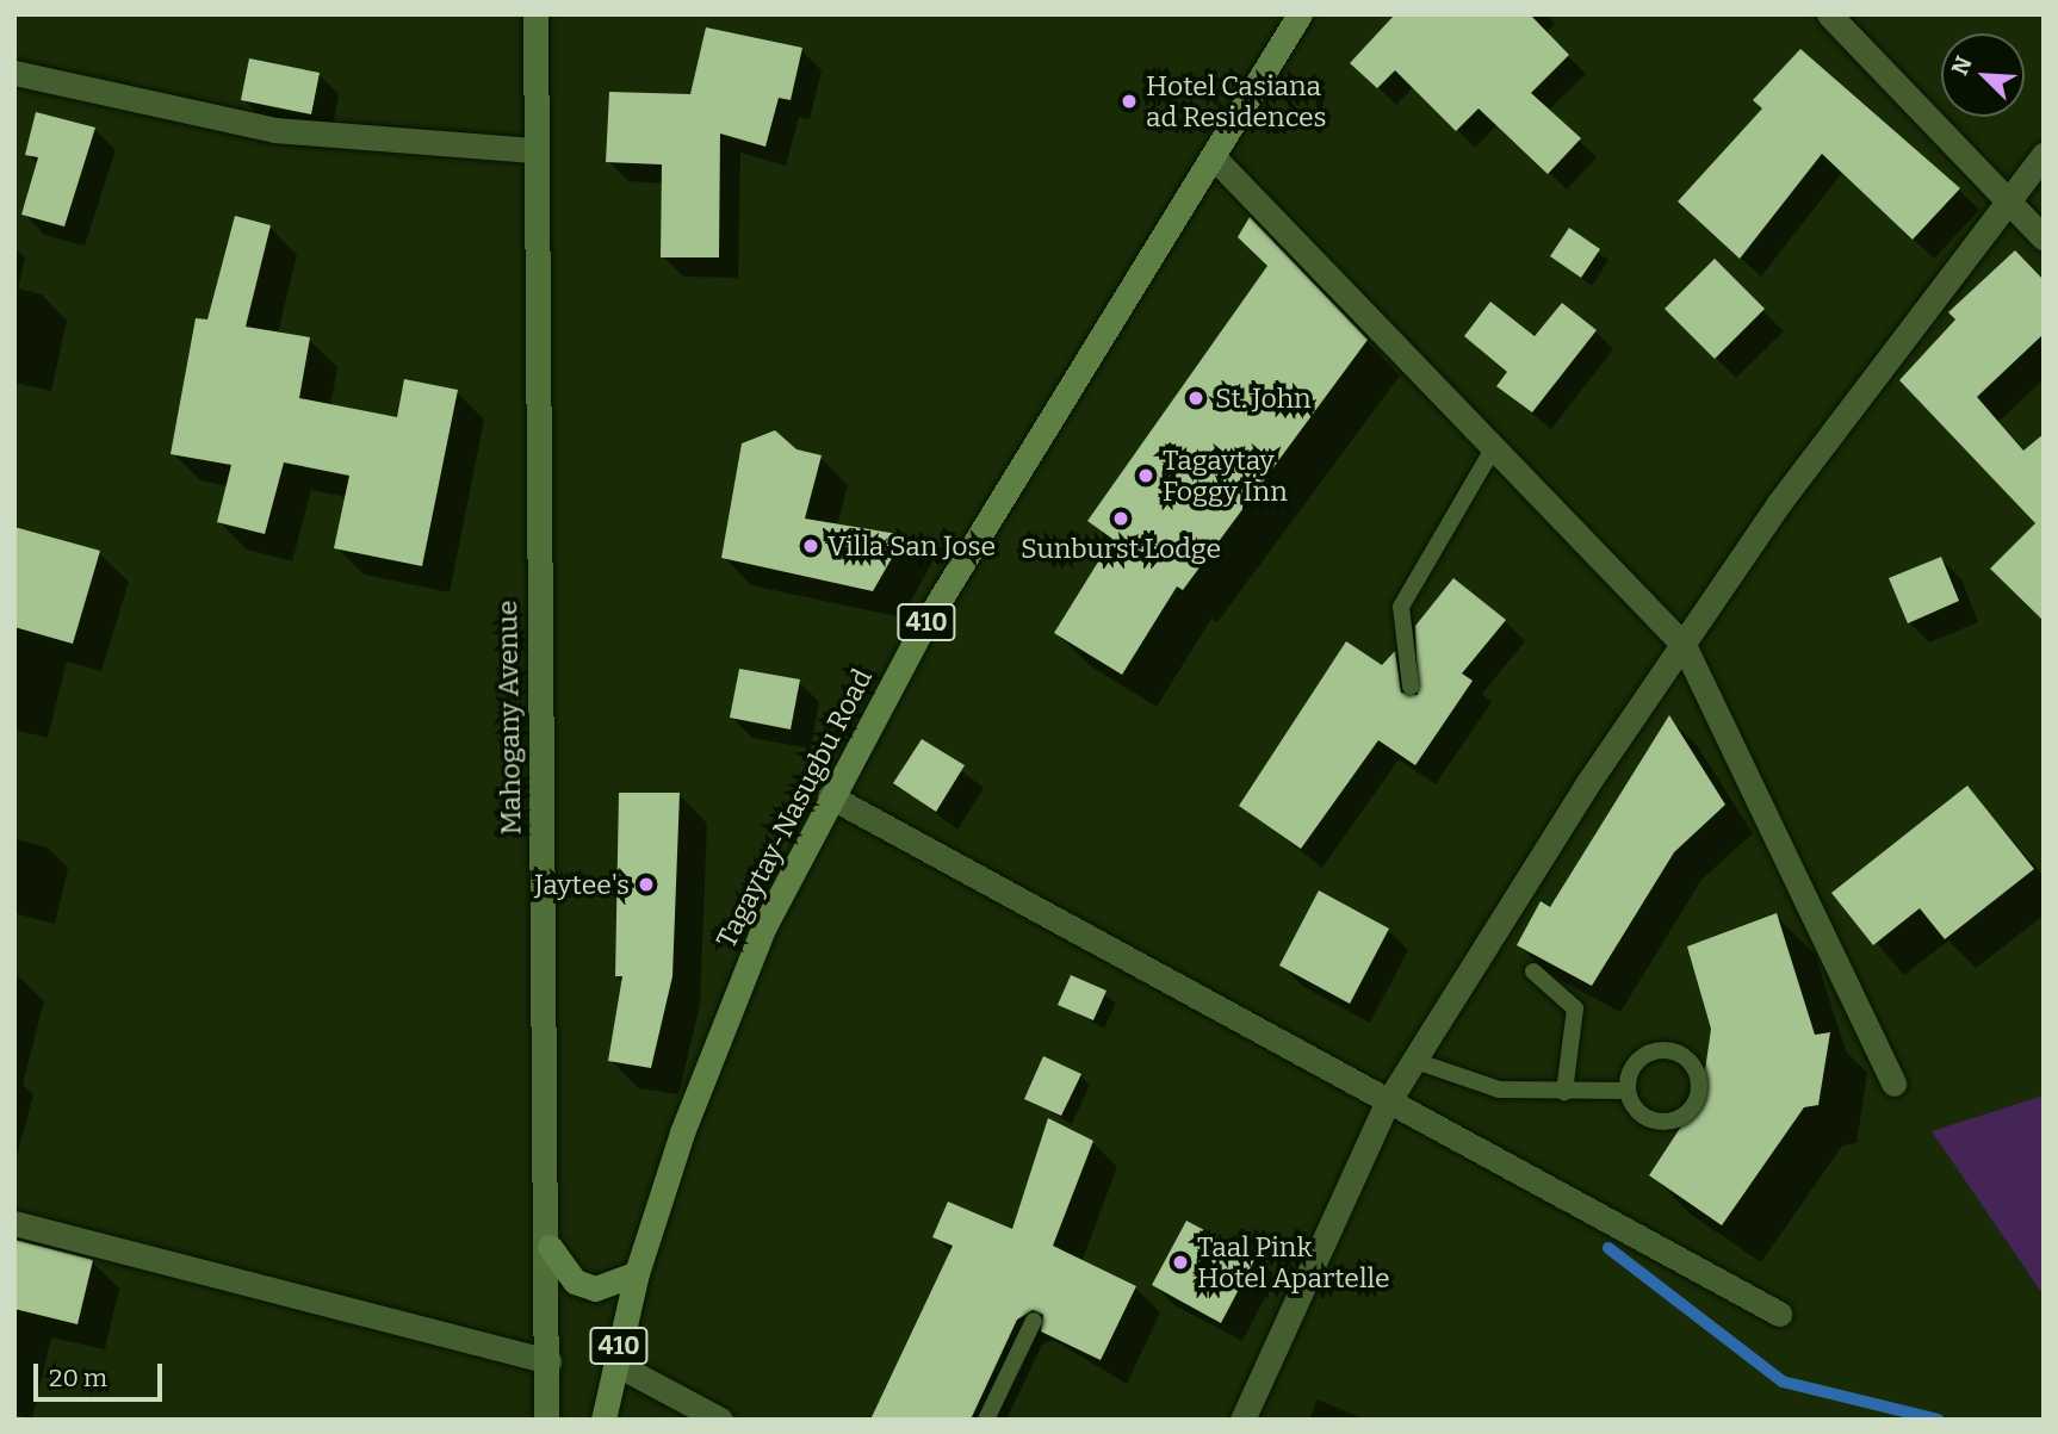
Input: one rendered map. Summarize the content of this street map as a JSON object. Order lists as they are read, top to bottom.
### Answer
{
  "streets": {
    "main road": ["410", "Mahogany Avenue", "Tagaytay-Nasugbu Road"]
  },
  "places": [
    "Hotel Casiana ad Residences",
    "St. John",
    "Tagaytay Foggy Inn",
    "Sunburst Lodge",
    "Villa San Jose",
    "Jaytee's",
    "Taal Pink Hotel Apartelle"
  ],
  "scale_bar": "20 m",
  "north": "top left"
}
